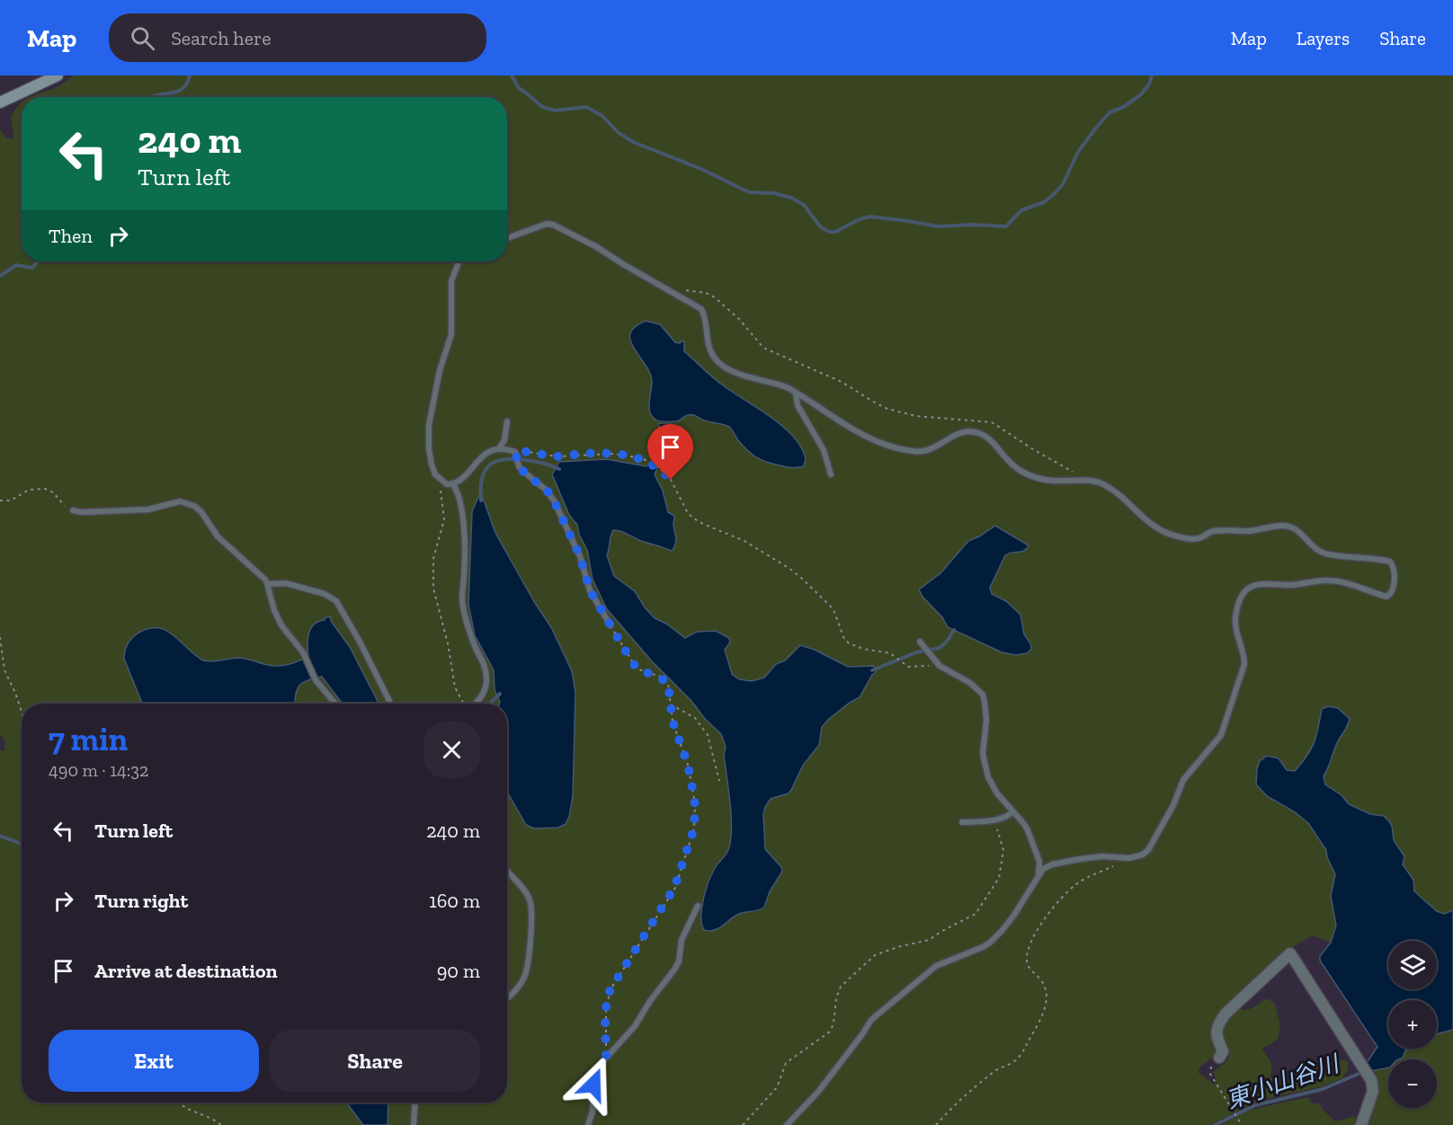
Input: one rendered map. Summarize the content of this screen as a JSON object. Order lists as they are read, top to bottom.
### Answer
{
  "water": ["東小山谷川"],
  "page": {
    "header": "Map",
    "search": "Search here",
    "nav": ["Map", "Layers", "Share"],
    "turn": ["240 m", "Turn left"],
    "then": "Then",
    "heading": ["7 min", "490 m · 14:32"],
    "list": [
      {
        "name": "Turn left",
        "value": "240 m"
      },
      {
        "name": "Turn right",
        "value": "160 m"
      },
      {
        "name": "Arrive at destination",
        "value": "90 m"
      }
    ],
    "map_buttons": ["+", "−"],
    "buttons": ["Exit", "Share"]
  }
}
